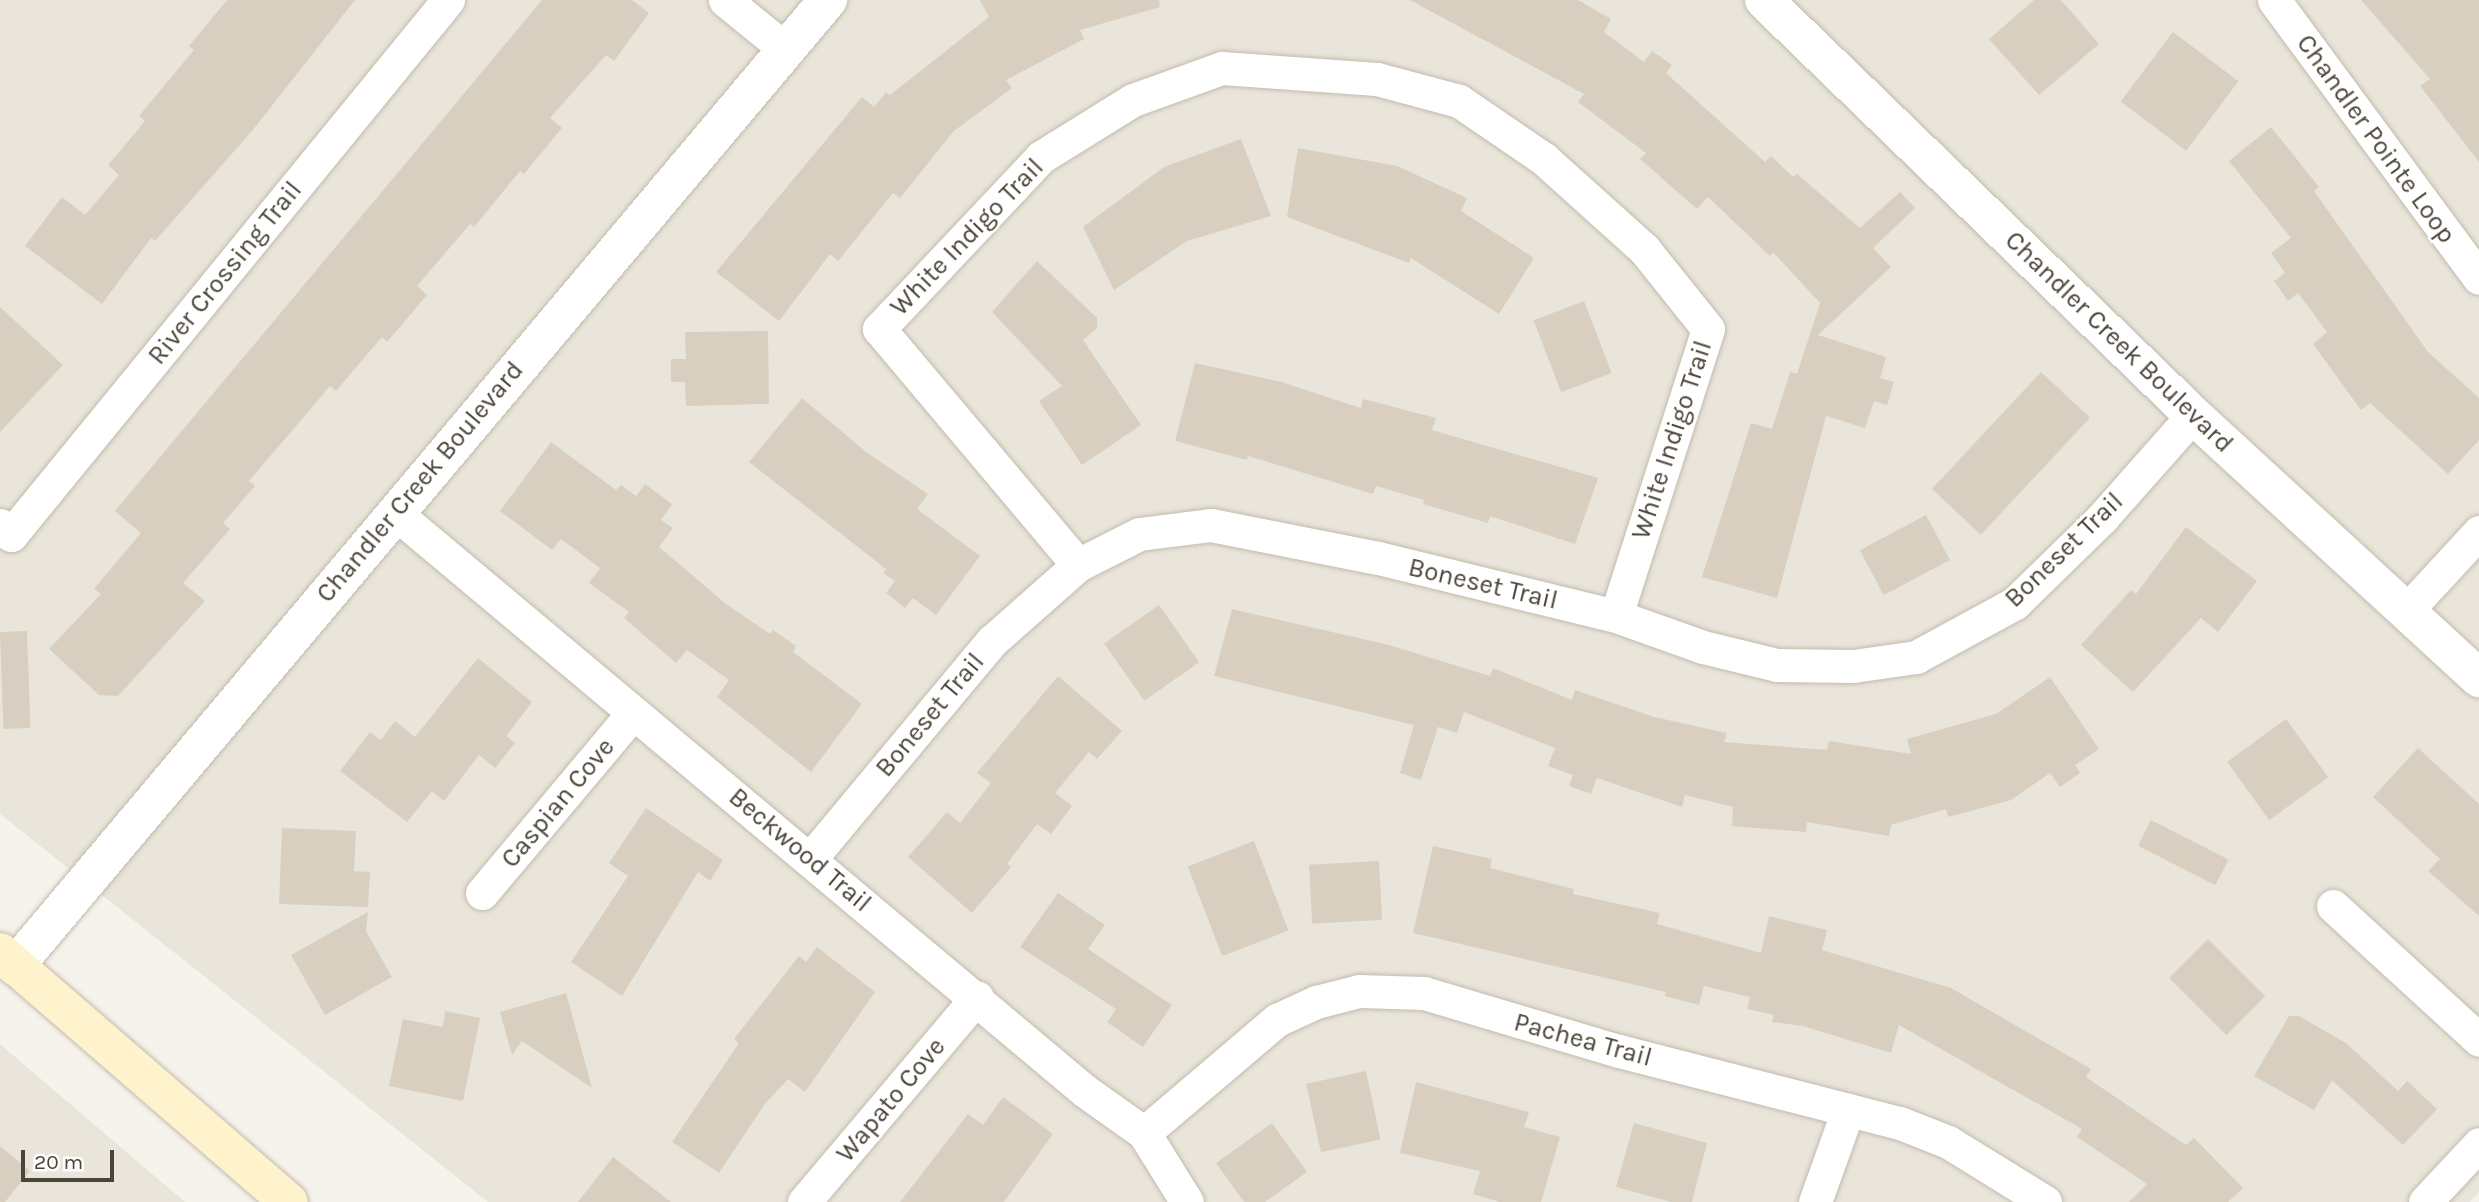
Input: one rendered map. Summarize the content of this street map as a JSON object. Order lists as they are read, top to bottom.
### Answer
{
  "streets": {
    "street": [
      "Chandler Pointe Loop",
      "White Indigo Trail",
      "River Crossing Trail",
      "Chandler Creek Boulevard",
      "Boneset Trail",
      "Caspian Cove",
      "Beckwood Trail",
      "Pachea Trail",
      "Wapato Cove"
    ]
  },
  "crossings": [
    ["White Indigo Trail", "Boneset Trail"],
    ["Chandler Creek Boulevard", "Boneset Trail"],
    ["Chandler Creek Boulevard", "Beckwood Trail"],
    ["Boneset Trail", "Beckwood Trail"],
    ["Caspian Cove", "Beckwood Trail"],
    ["Beckwood Trail", "Pachea Trail"],
    ["Beckwood Trail", "Wapato Cove"]
  ],
  "scale_bar": "20 m"
}
